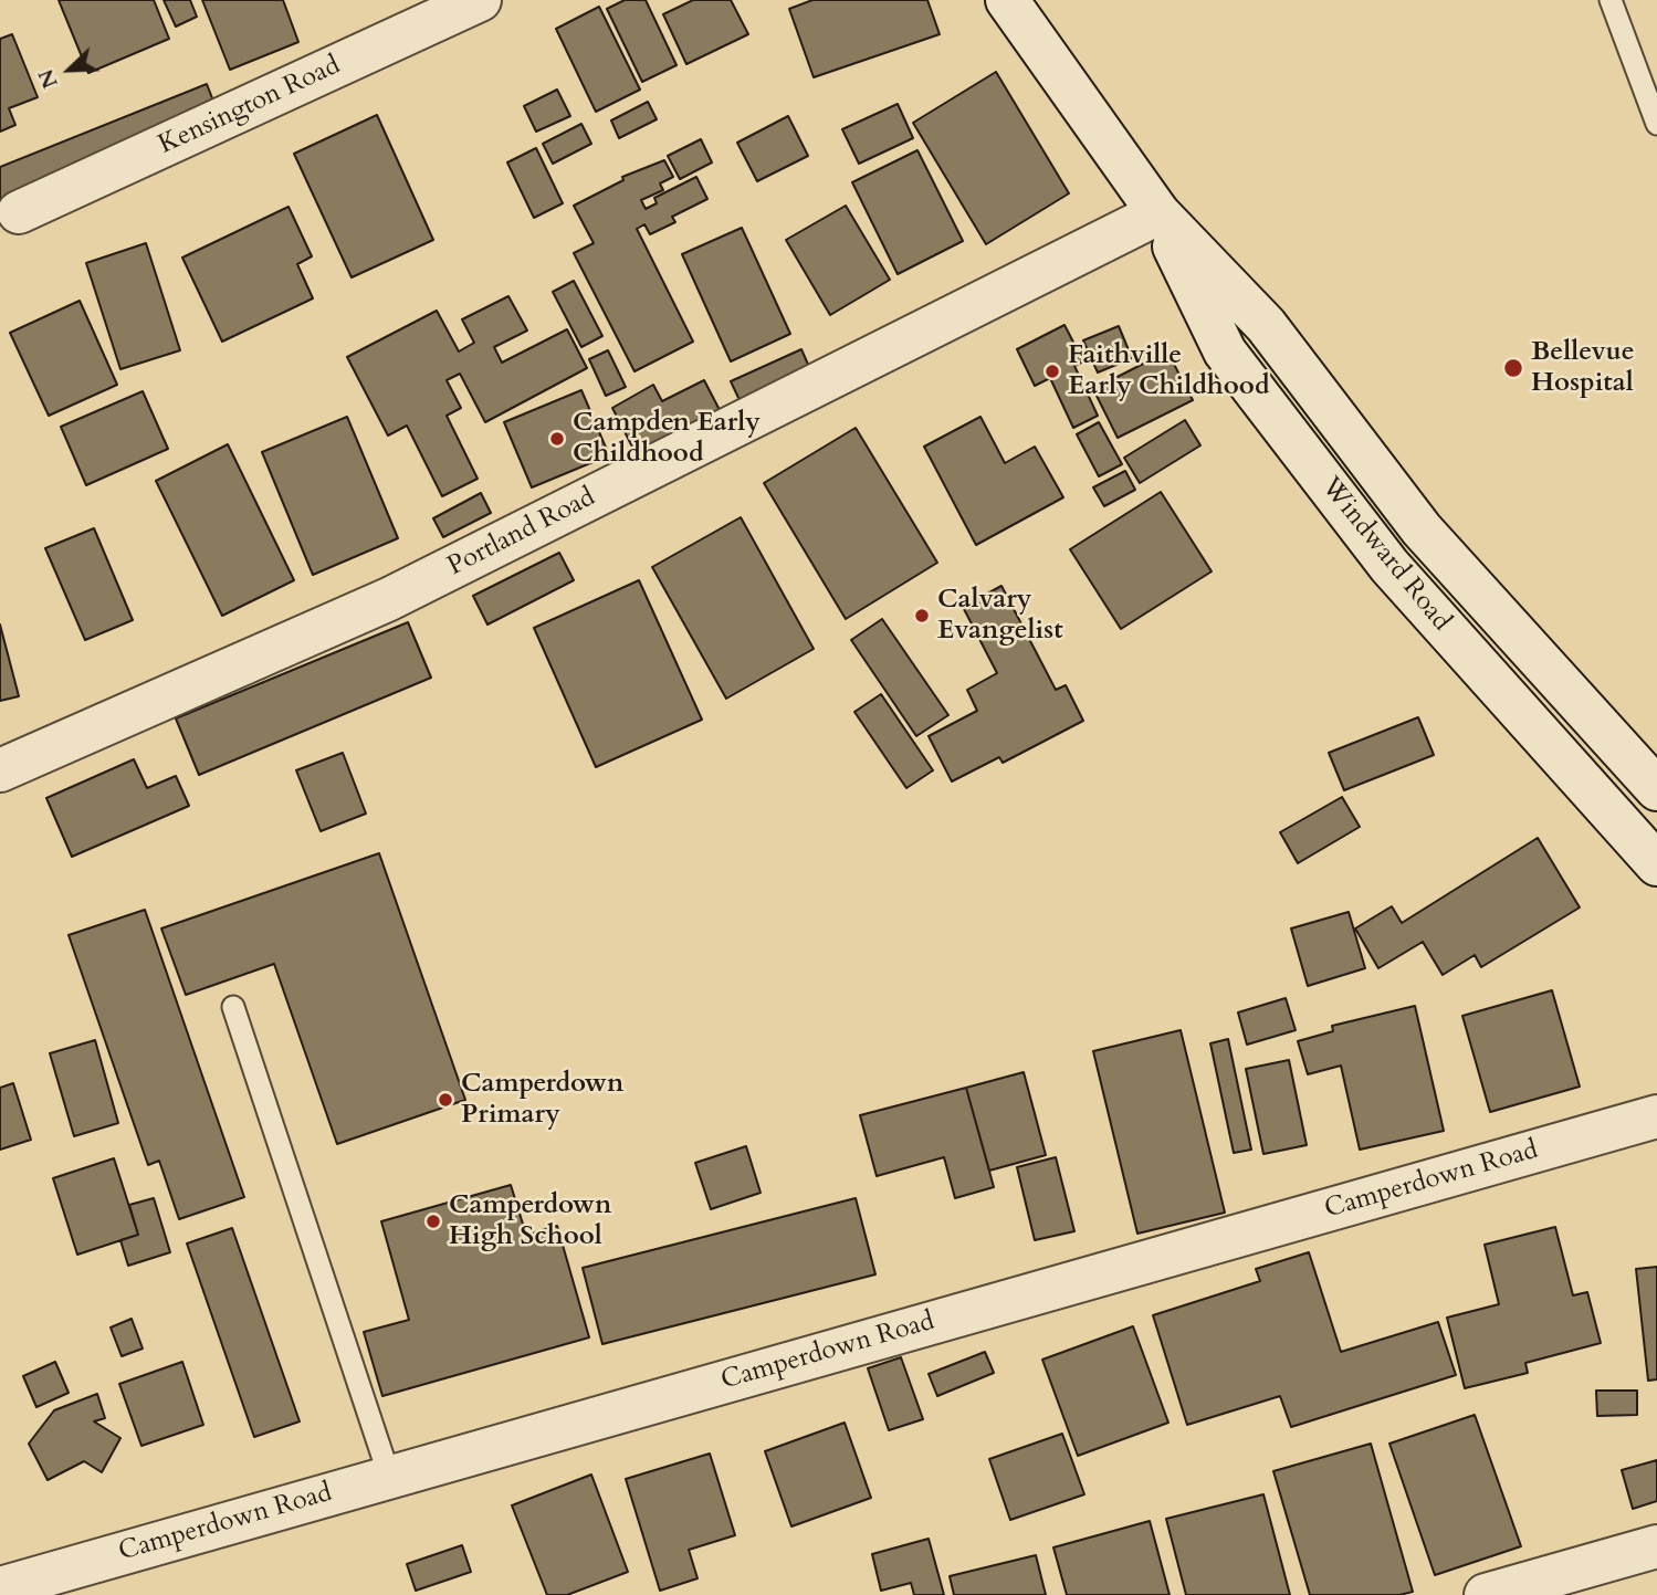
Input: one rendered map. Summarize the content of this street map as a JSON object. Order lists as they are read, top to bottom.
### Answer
{
  "streets": {
    "street": [
      "Kensington Road",
      "Portland Road",
      "Windward Road",
      "Camperdown Road"
    ]
  },
  "crossings": [
    ["Portland Road", "Windward Road"]
  ],
  "places": [
    "Bellevue Hospital",
    "Faithville Early Childhood",
    "Campden Early Childhood",
    "Calvary Evangelist",
    "Camperdown Primary",
    "Camperdown High School"
  ],
  "north": "bottom left"
}
